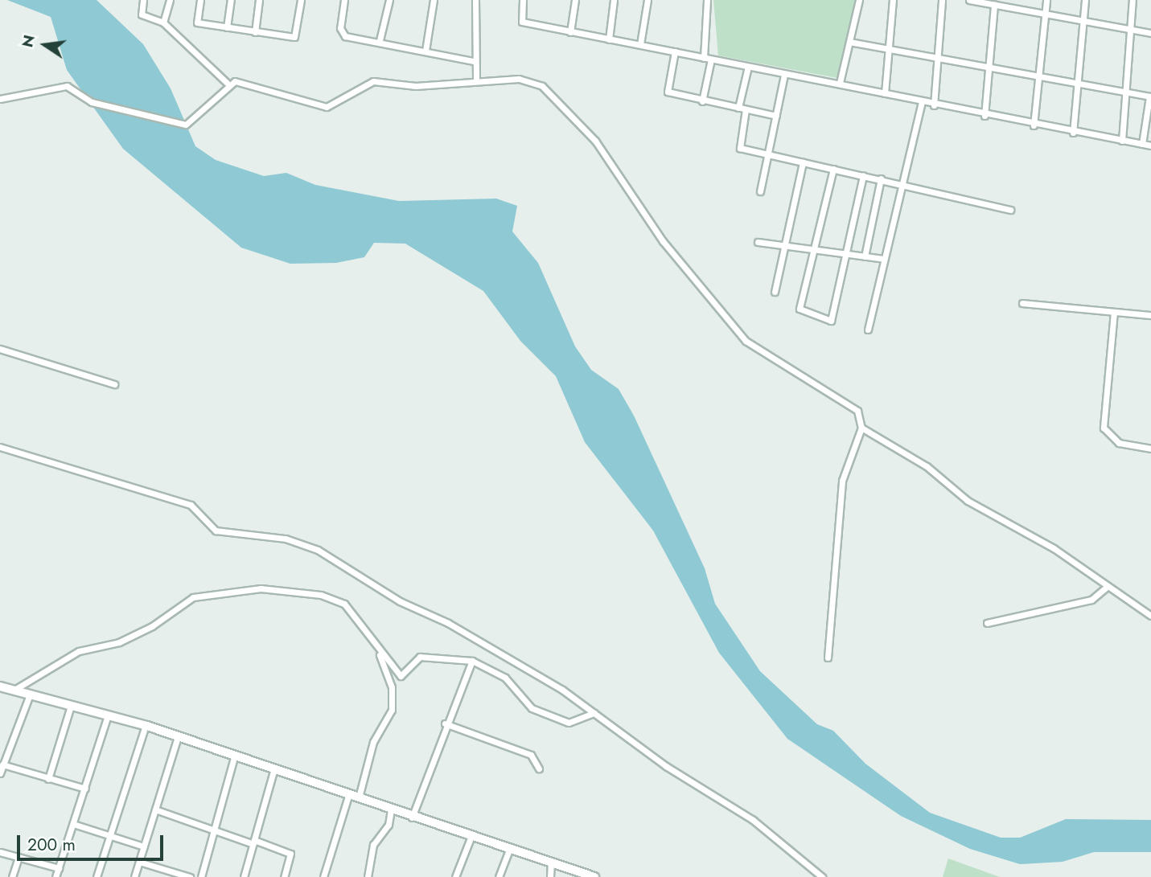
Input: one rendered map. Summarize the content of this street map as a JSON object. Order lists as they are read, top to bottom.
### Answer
{
  "scale_bar": "200 m",
  "north": "left"
}
